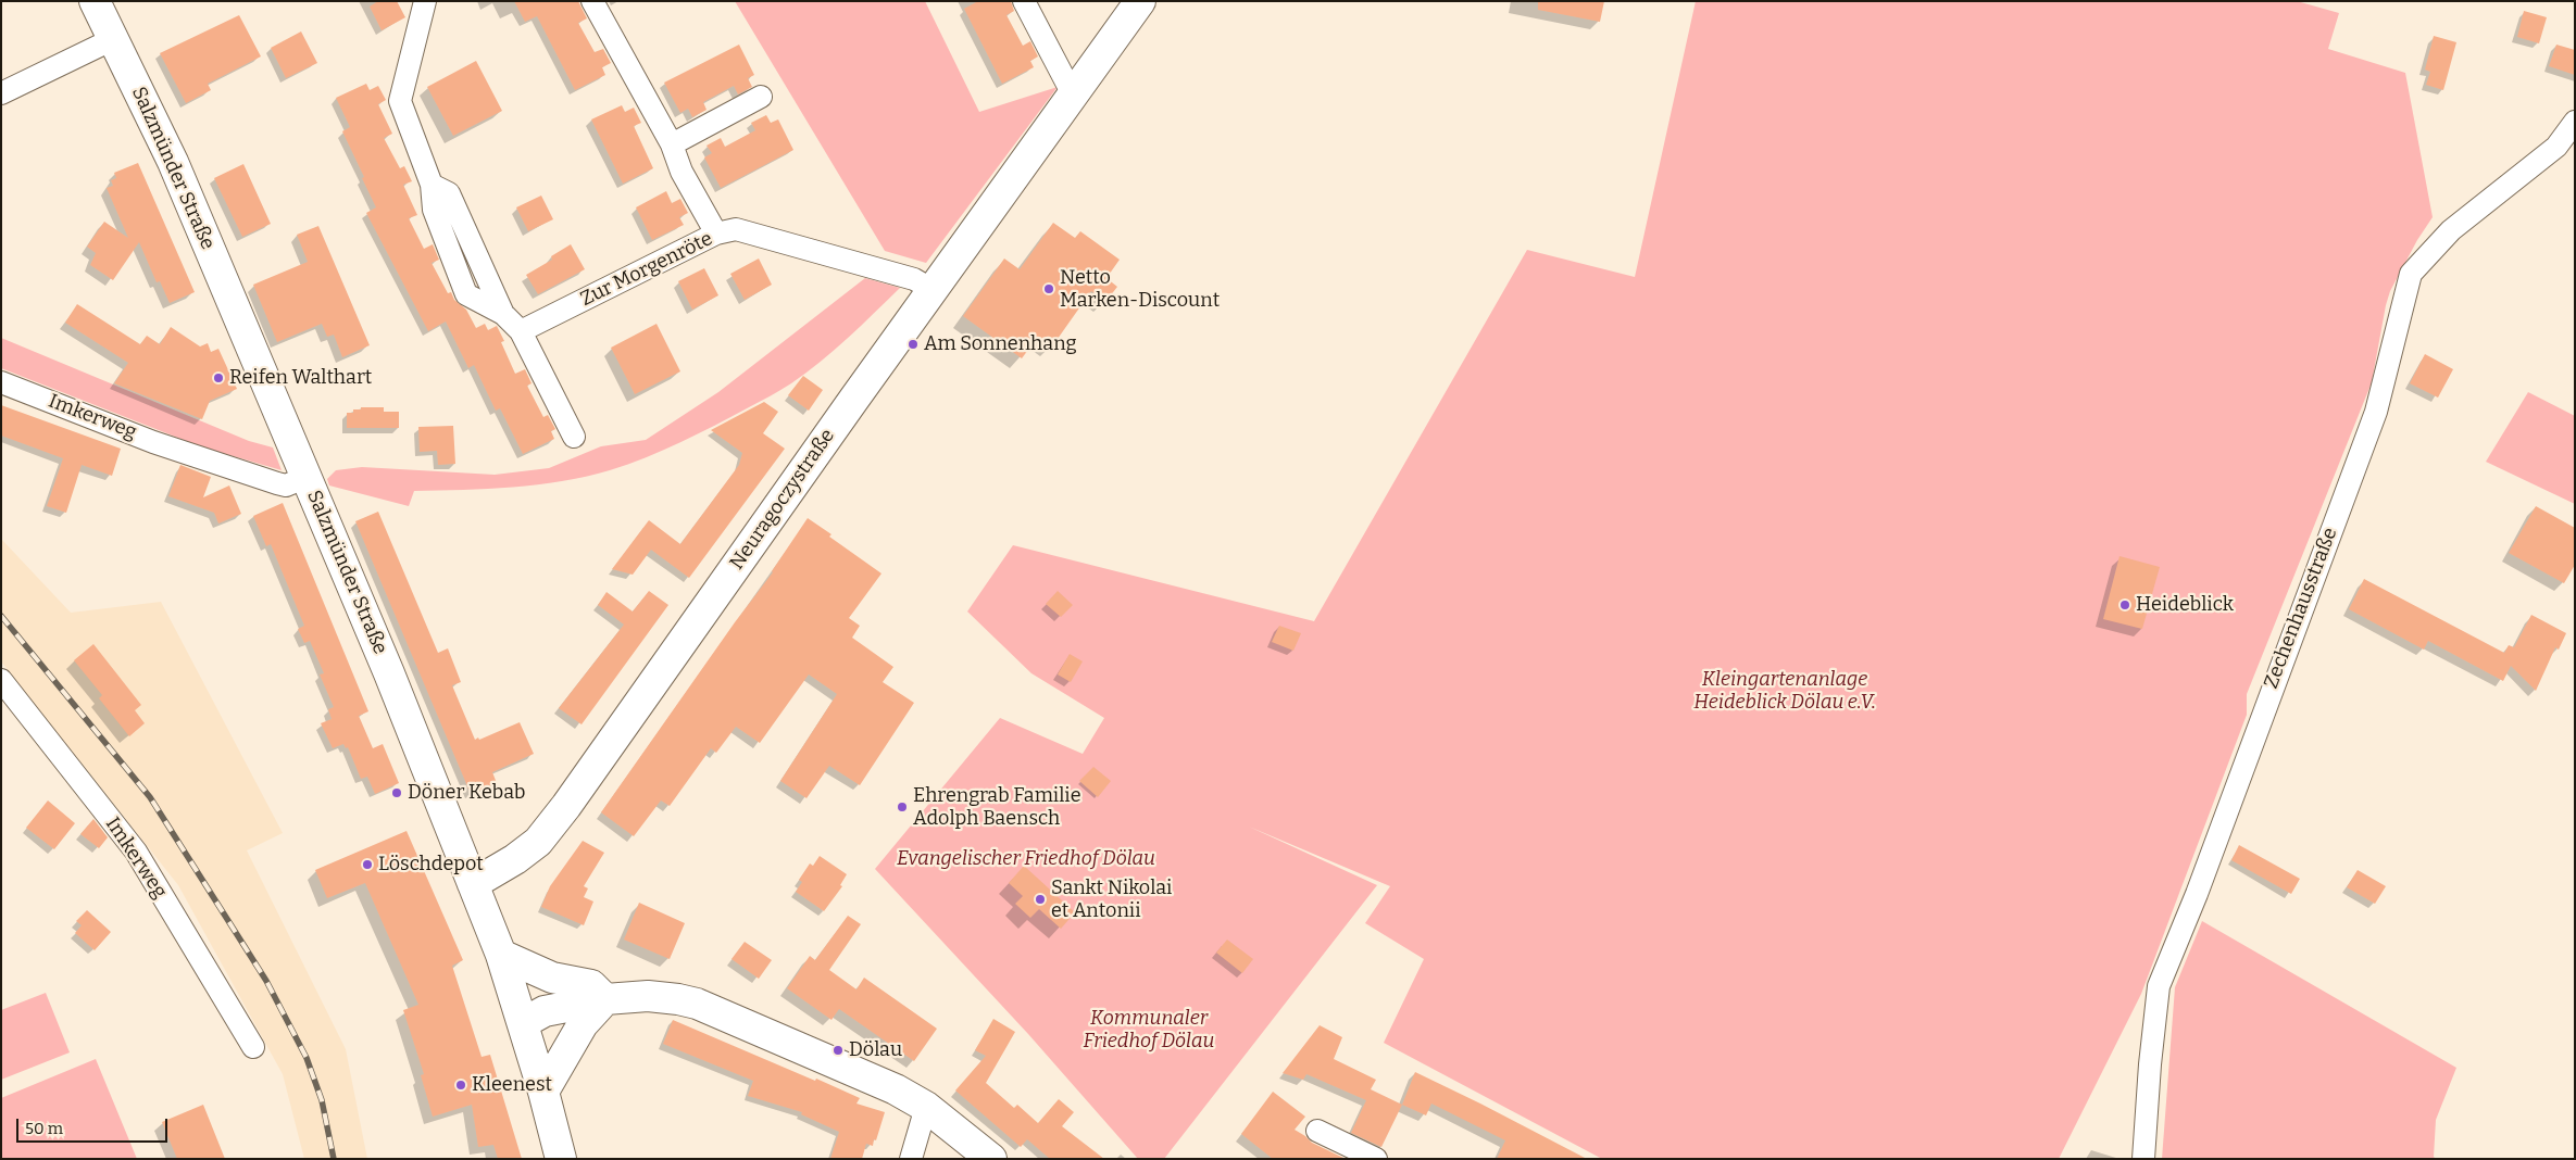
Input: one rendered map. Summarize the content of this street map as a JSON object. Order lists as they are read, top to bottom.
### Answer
{
  "streets": {
    "main road": ["Salzmünder Straße", "Neuragoczystraße"],
    "street": ["Zur Morgenröte", "Imkerweg", "Zechenhausstraße"]
  },
  "crossings": [
    ["Salzmünder Straße", "Imkerweg"],
    ["Salzmünder Straße", "Neuragoczystraße"],
    ["Zur Morgenröte", "Neuragoczystraße"]
  ],
  "parks": ["Kleingartenanlage Heideblick Dölau e.V.", "Evangelischer Friedhof Dölau", "Kommunaler Friedhof Dölau"],
  "places": [
    "Netto Marken-Discount",
    "Am Sonnenhang",
    "Reifen Walthart",
    "Heideblick",
    "Döner Kebab",
    "Ehrengrab Familie Adolph Baensch",
    "Löschdepot",
    "Sankt Nikolai et Antonii",
    "Dölau",
    "Kleenest"
  ],
  "scale_bar": "50 m"
}
